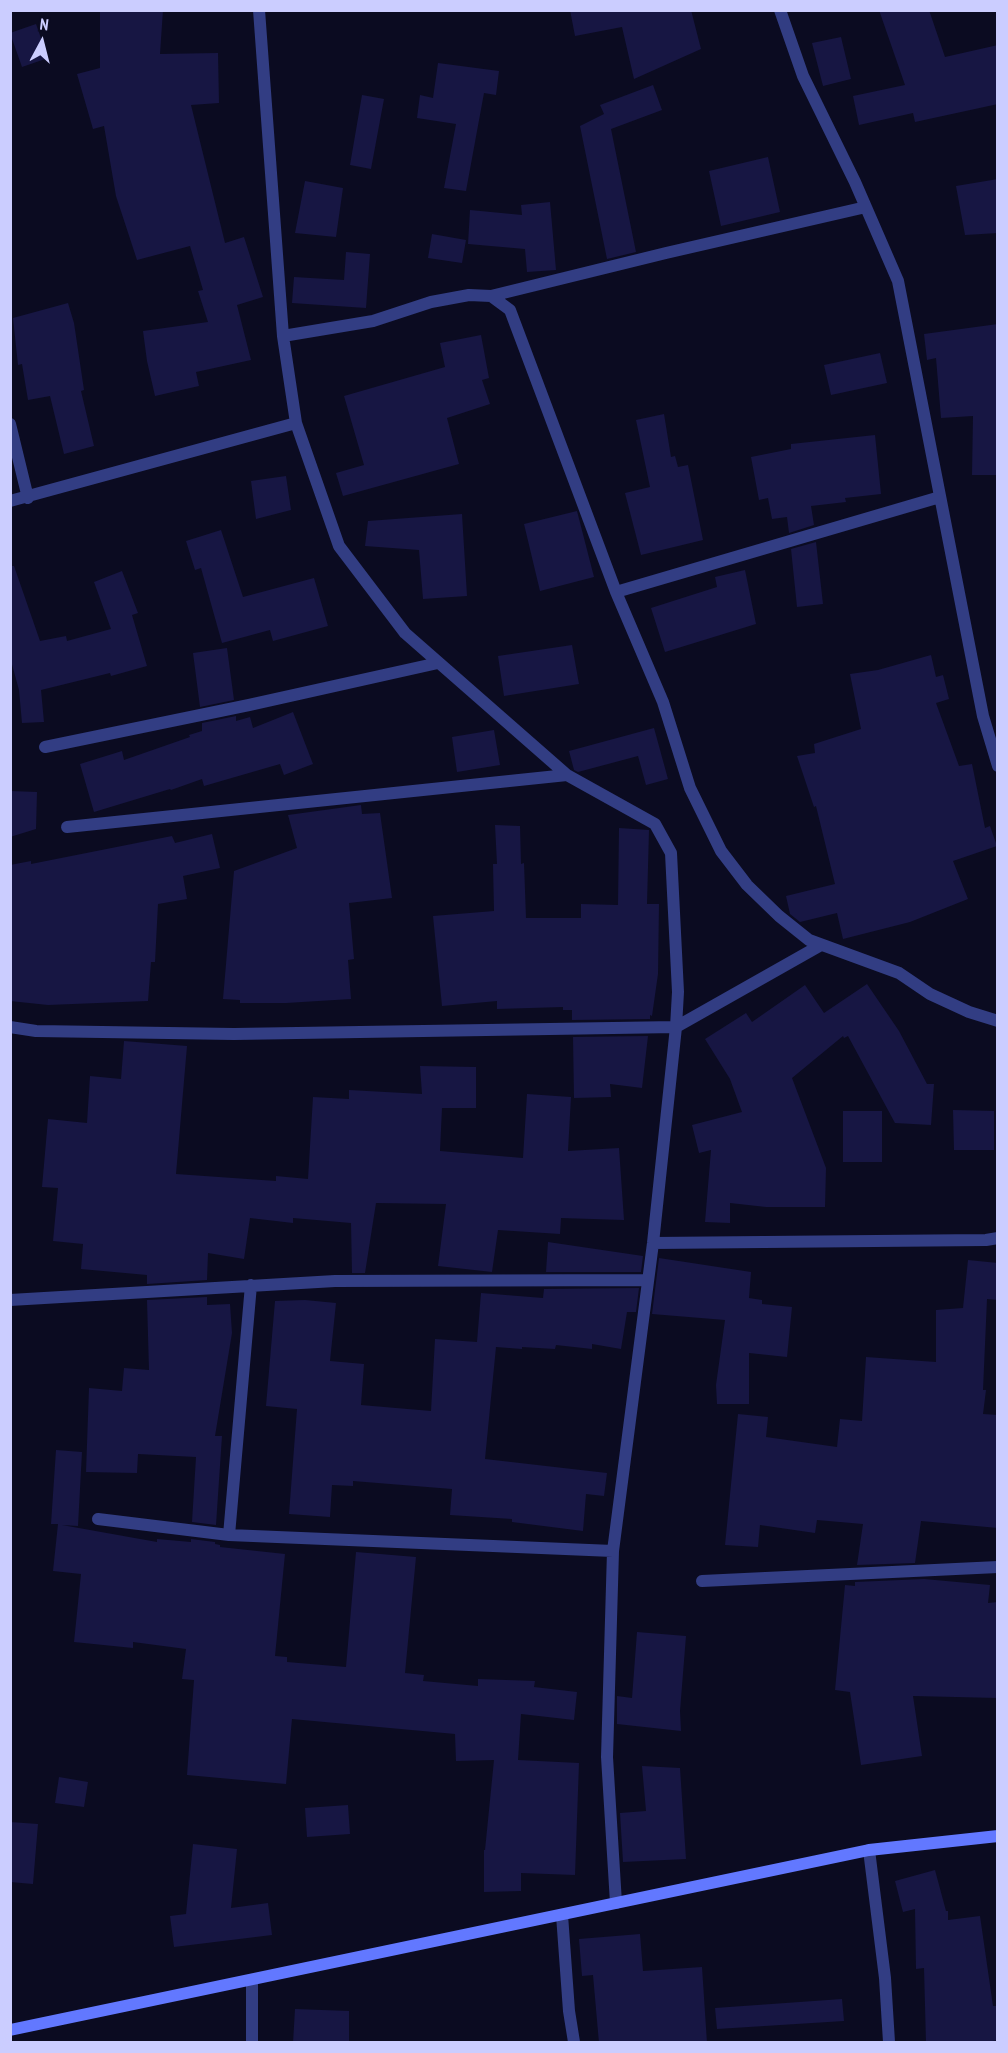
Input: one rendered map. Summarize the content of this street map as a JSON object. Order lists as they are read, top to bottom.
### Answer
{
  "north": "top"
}
